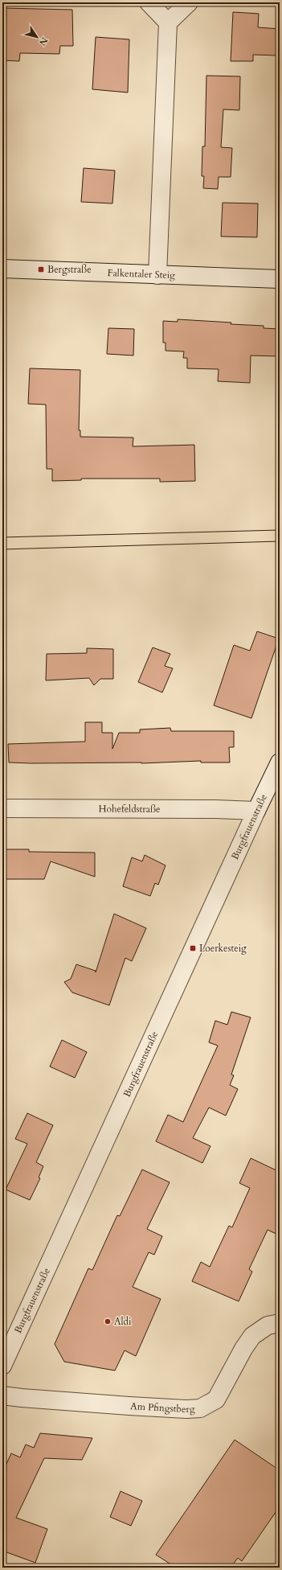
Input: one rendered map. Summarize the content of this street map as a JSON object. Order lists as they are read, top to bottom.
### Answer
{
  "streets": {
    "street": [
      "Falkentaler Steig",
      "Hohefeldstraße",
      "Burgfrauenstraße",
      "Am Pfingstberg"
    ]
  },
  "crossings": [
    ["Hohefeldstraße", "Burgfrauenstraße"]
  ],
  "places": {
    "transit": ["Bergstraße", "Loerkesteig"],
    "other": ["Aldi"]
  },
  "north": "bottom right"
}
